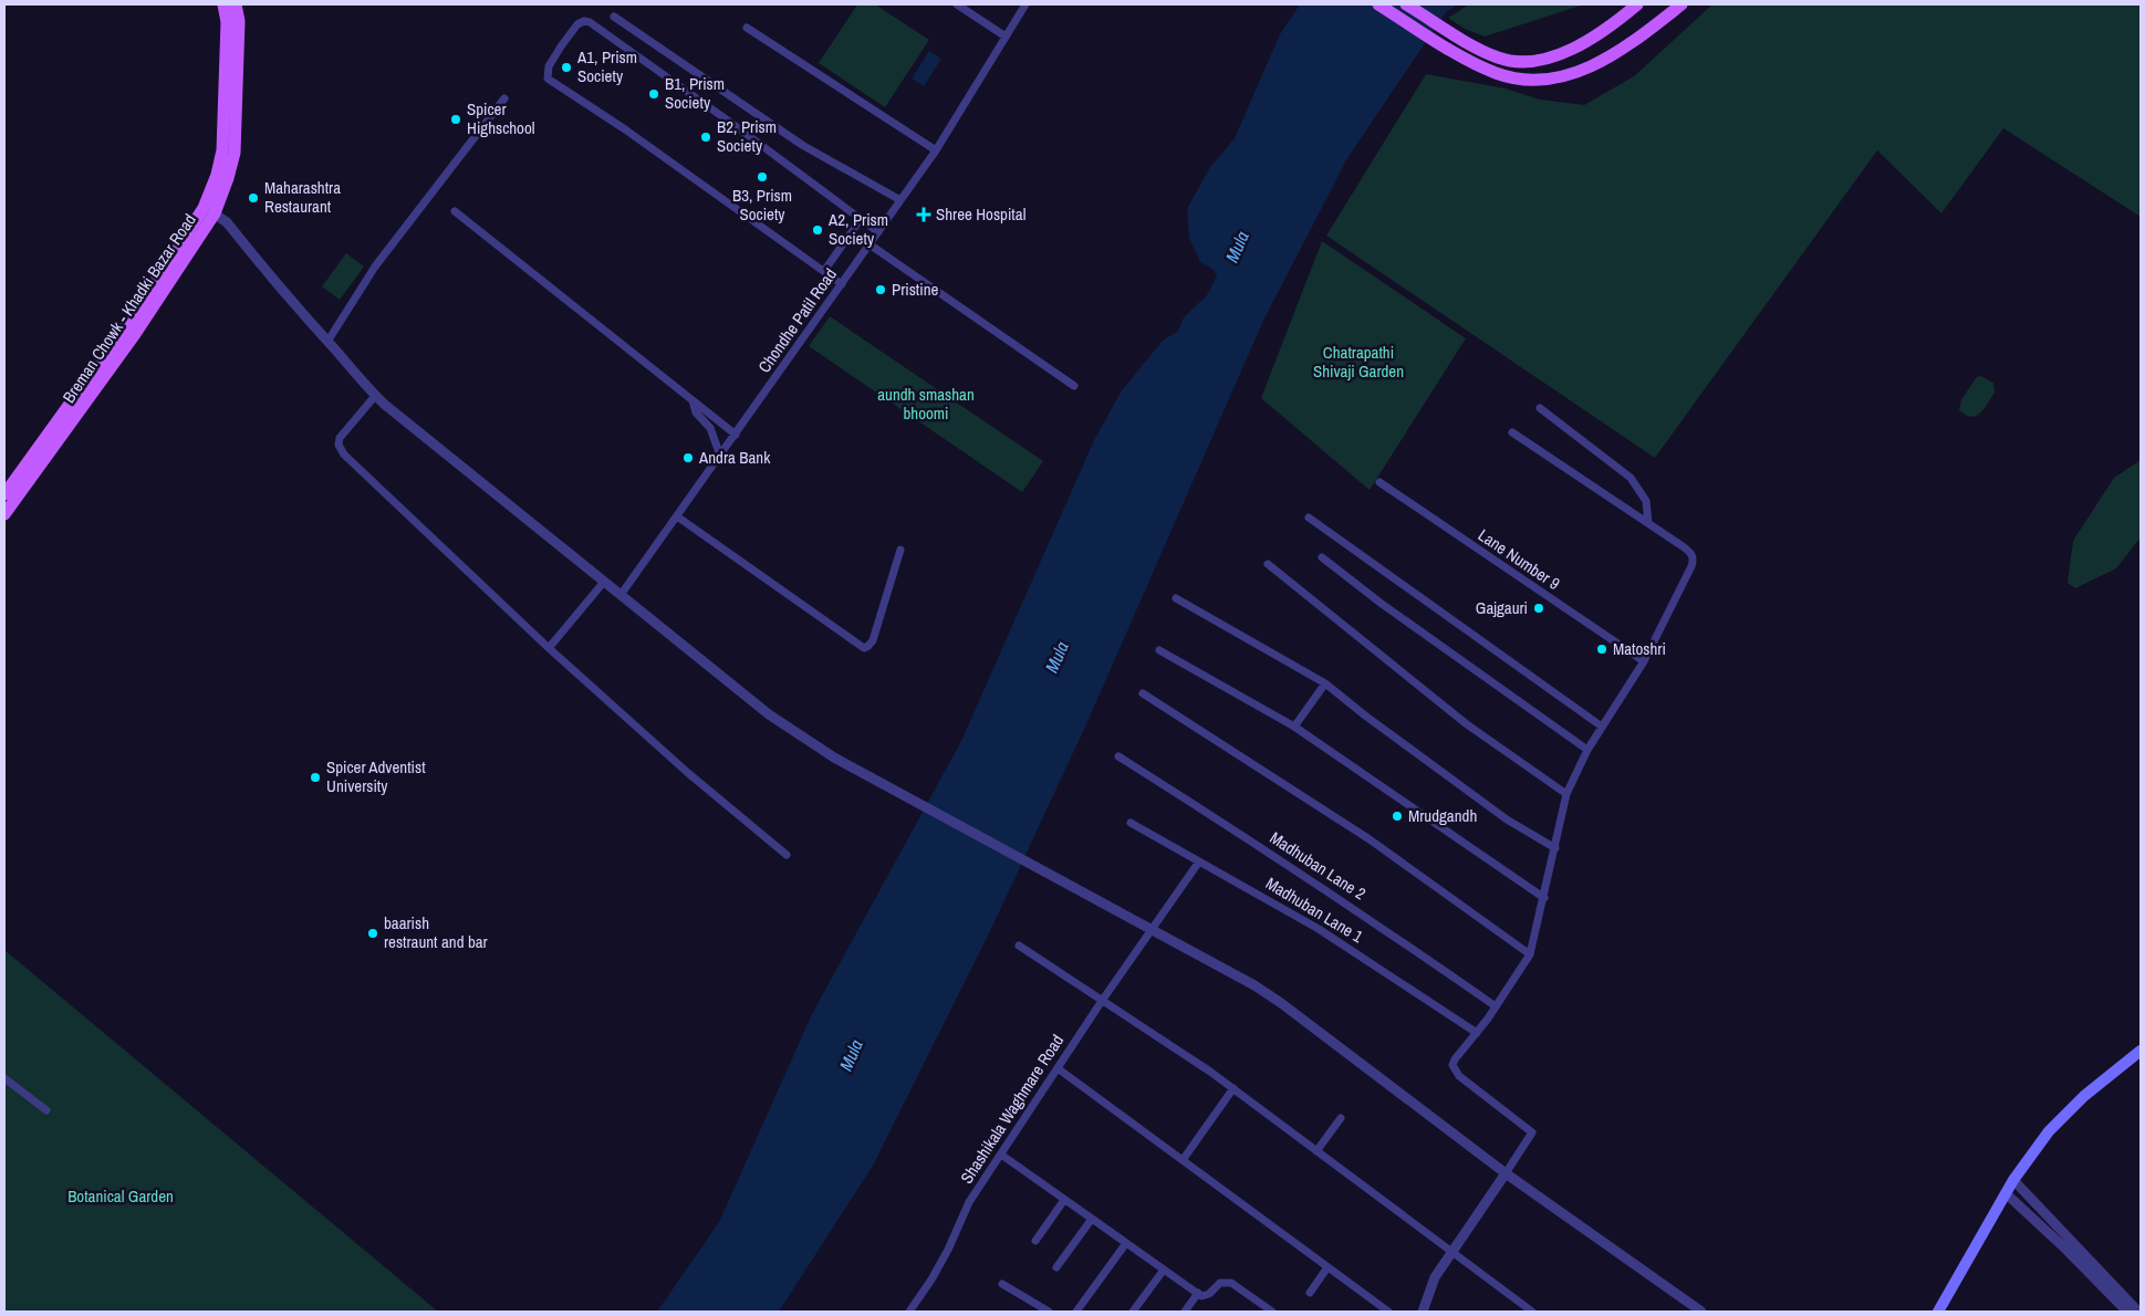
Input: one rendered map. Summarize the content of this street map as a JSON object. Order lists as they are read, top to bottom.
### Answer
{
  "streets": {
    "main road": ["Breman Chowk - Khadki Bazar Road"],
    "street": [
      "Chondhe Patil Road",
      "Lane Number 9",
      "Madhuban Lane 2",
      "Madhuban Lane 1",
      "Shashikala Waghmare Road"
    ]
  },
  "crossings": [
    ["Madhuban Lane 1", "Shashikala Waghmare Road"]
  ],
  "water": ["Mula"],
  "parks": ["Chatrapathi Shivaji Garden", "aundh smashan bhoomi", "Botanical Garden"],
  "places": {
    "other": [
      "A1, Prism Society",
      "B1, Prism Society",
      "Spicer Highschool",
      "B2, Prism Society",
      "B3, Prism Society",
      "Maharashtra Restaurant",
      "A2, Prism Society",
      "Pristine",
      "Andra Bank",
      "Gajgauri",
      "Matoshri",
      "Spicer Adventist University",
      "Mrudgandh",
      "baarish restraunt and bar"
    ],
    "health": ["Shree Hospital"]
  }
}
